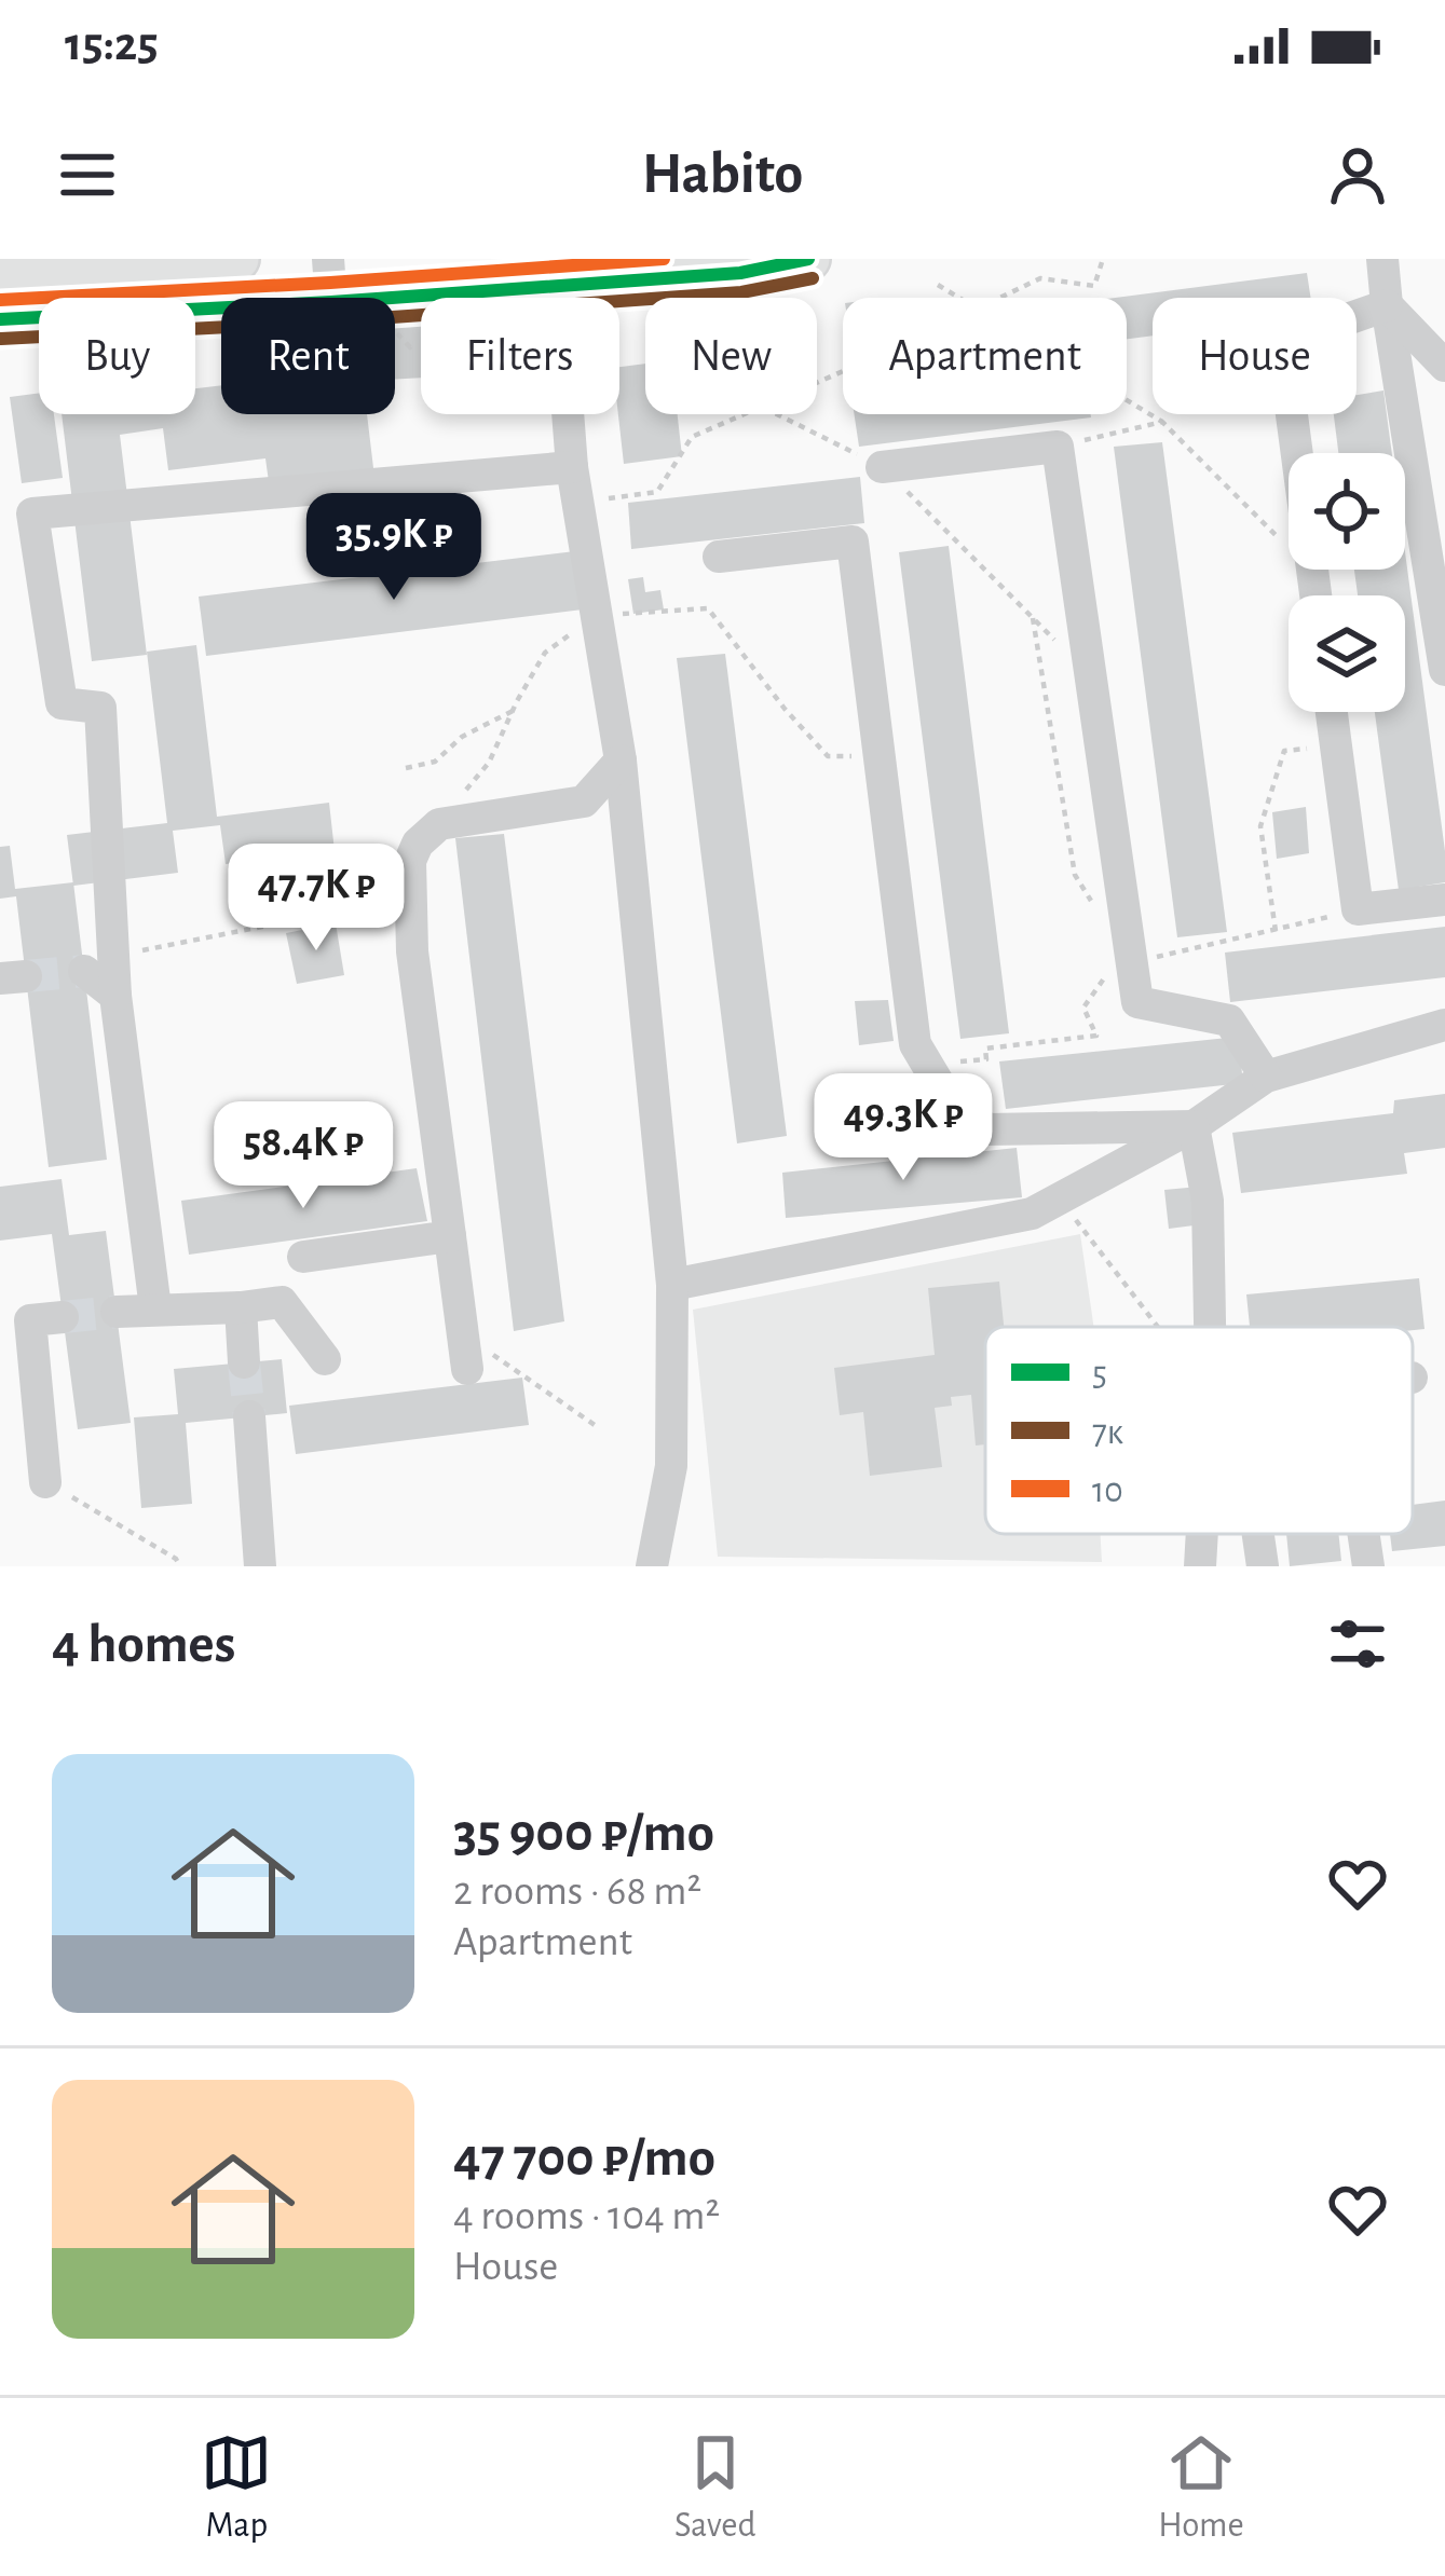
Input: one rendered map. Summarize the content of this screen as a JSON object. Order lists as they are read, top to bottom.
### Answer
{
  "lines": ["transit line 5", "transit line 10", "transit line 7к"],
  "legend": ["5", "7к", "10"],
  "page": {
    "status": "15:25",
    "header": "Habito",
    "chip": [
      "Buy",
      "Rent",
      "Filters",
      "New",
      "Apartment",
      "House"
    ],
    "price": [
      "35.9K ₽",
      "47.7K ₽",
      "49.3K ₽",
      "58.4K ₽"
    ],
    "heading": "4 homes",
    "list": [
      {
        "name": "35 900 ₽/mo",
        "note": "2 rooms · 68 m² · Apartment"
      },
      {
        "name": "47 700 ₽/mo",
        "note": "4 rooms · 104 m² · House"
      }
    ],
    "tabs": ["Map", "Saved", "Home"]
  }
}
